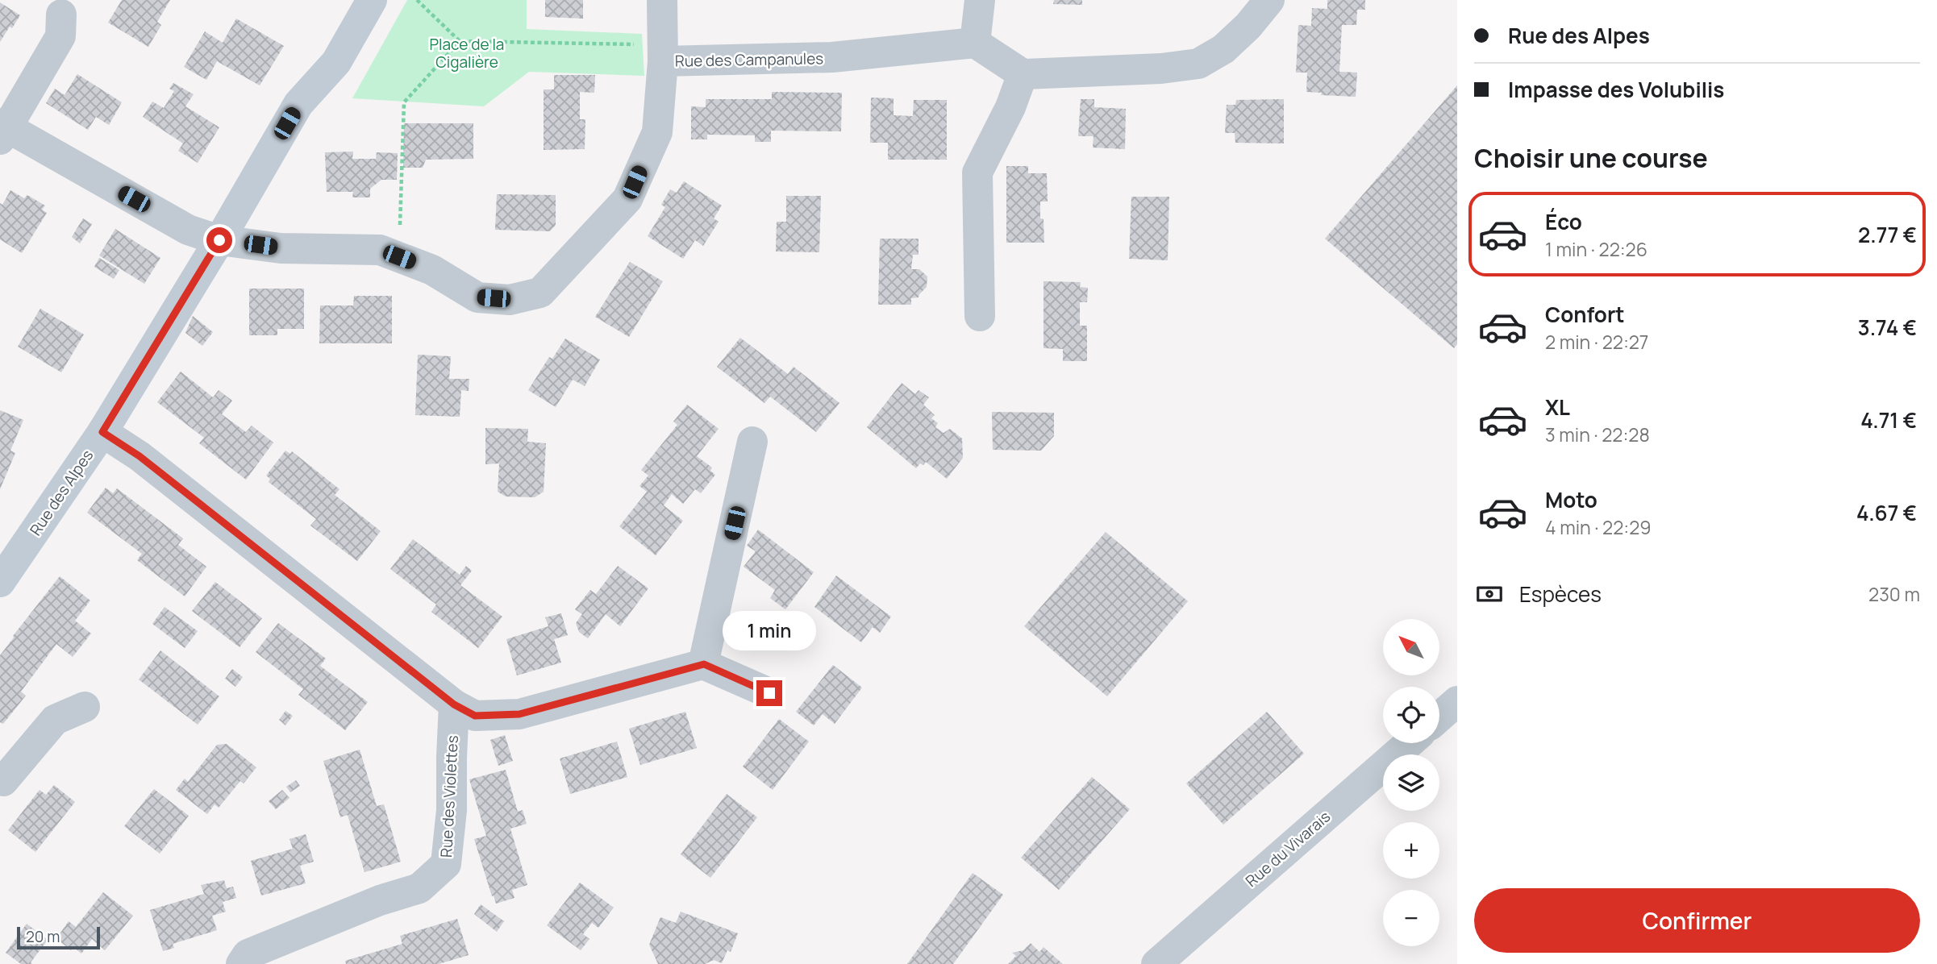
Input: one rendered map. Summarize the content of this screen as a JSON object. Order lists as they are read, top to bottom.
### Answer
{
  "streets": {
    "street": [
      "Rue des Campanules",
      "Rue des Alpes",
      "Rue des Violettes",
      "Rue du Vivarais"
    ]
  },
  "crossings": [
    ["Rue des Campanules", "Rue des Alpes"]
  ],
  "parks": ["Place de la Cigalière"],
  "scale_bar": "20 m",
  "north": "top left",
  "page": {
    "banner": ["Rue des Alpes", "Impasse des Volubilis"],
    "heading": "Choisir une course",
    "list": [
      {
        "name": "Éco",
        "note": "1 min · 22:26",
        "value": "2.77 €"
      },
      {
        "name": "Confort",
        "note": "2 min · 22:27",
        "value": "3.74 €"
      },
      {
        "name": "XL",
        "note": "3 min · 22:28",
        "value": "4.71 €"
      },
      {
        "name": "Moto",
        "note": "4 min · 22:29",
        "value": "4.67 €"
      }
    ],
    "pay": ["Espèces", "230 m"],
    "bubble": "1 min",
    "map_buttons": ["+", "−"],
    "buttons": "Confirmer",
    "scale": "20 m"
  }
}
